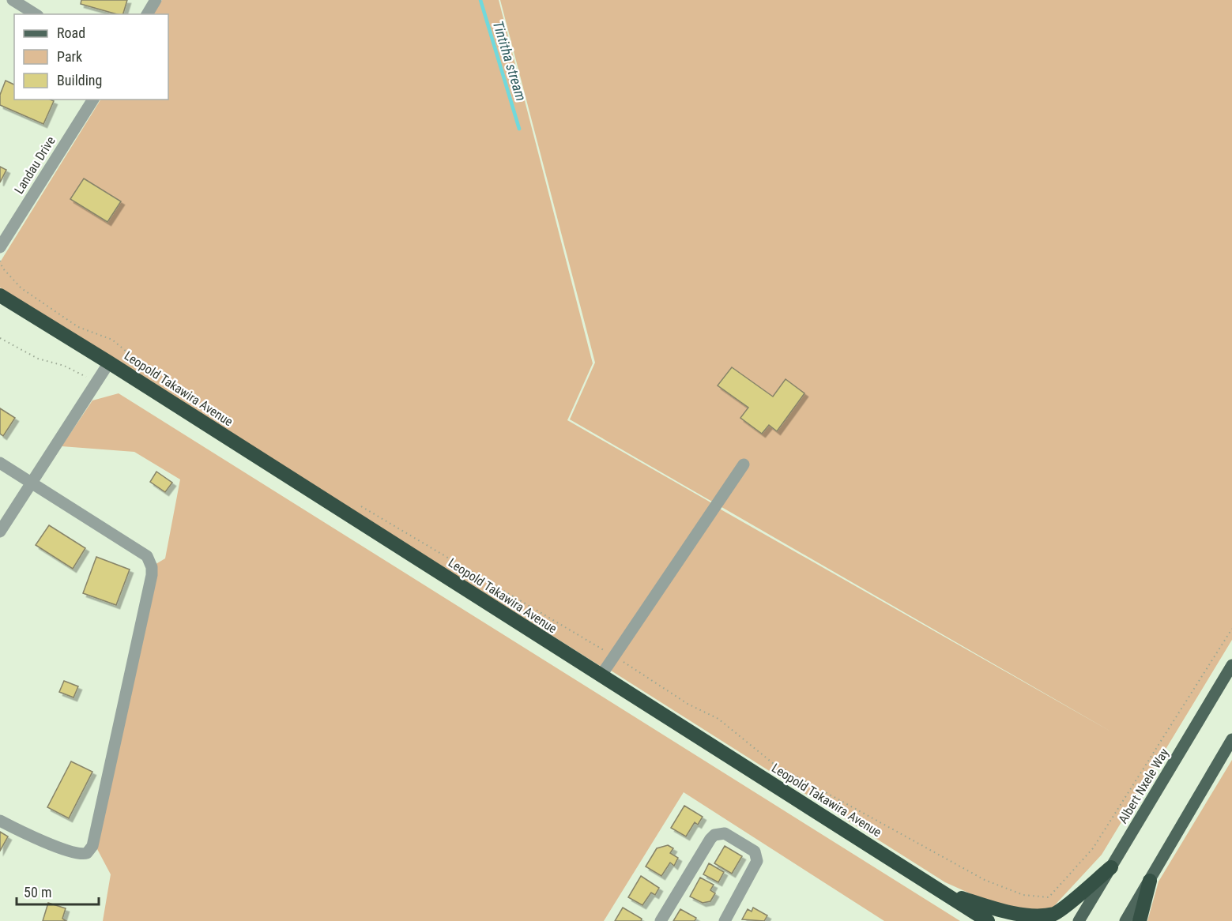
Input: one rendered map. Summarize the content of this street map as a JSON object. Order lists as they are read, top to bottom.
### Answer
{
  "streets": {
    "highway": ["Leopold Takawira Avenue"],
    "main road": ["Albert Nxele Way"],
    "street": ["Landau Drive"]
  },
  "water": ["Tintitha stream"],
  "legend": ["Road", "Park", "Building"],
  "scale_bar": "50 m"
}
